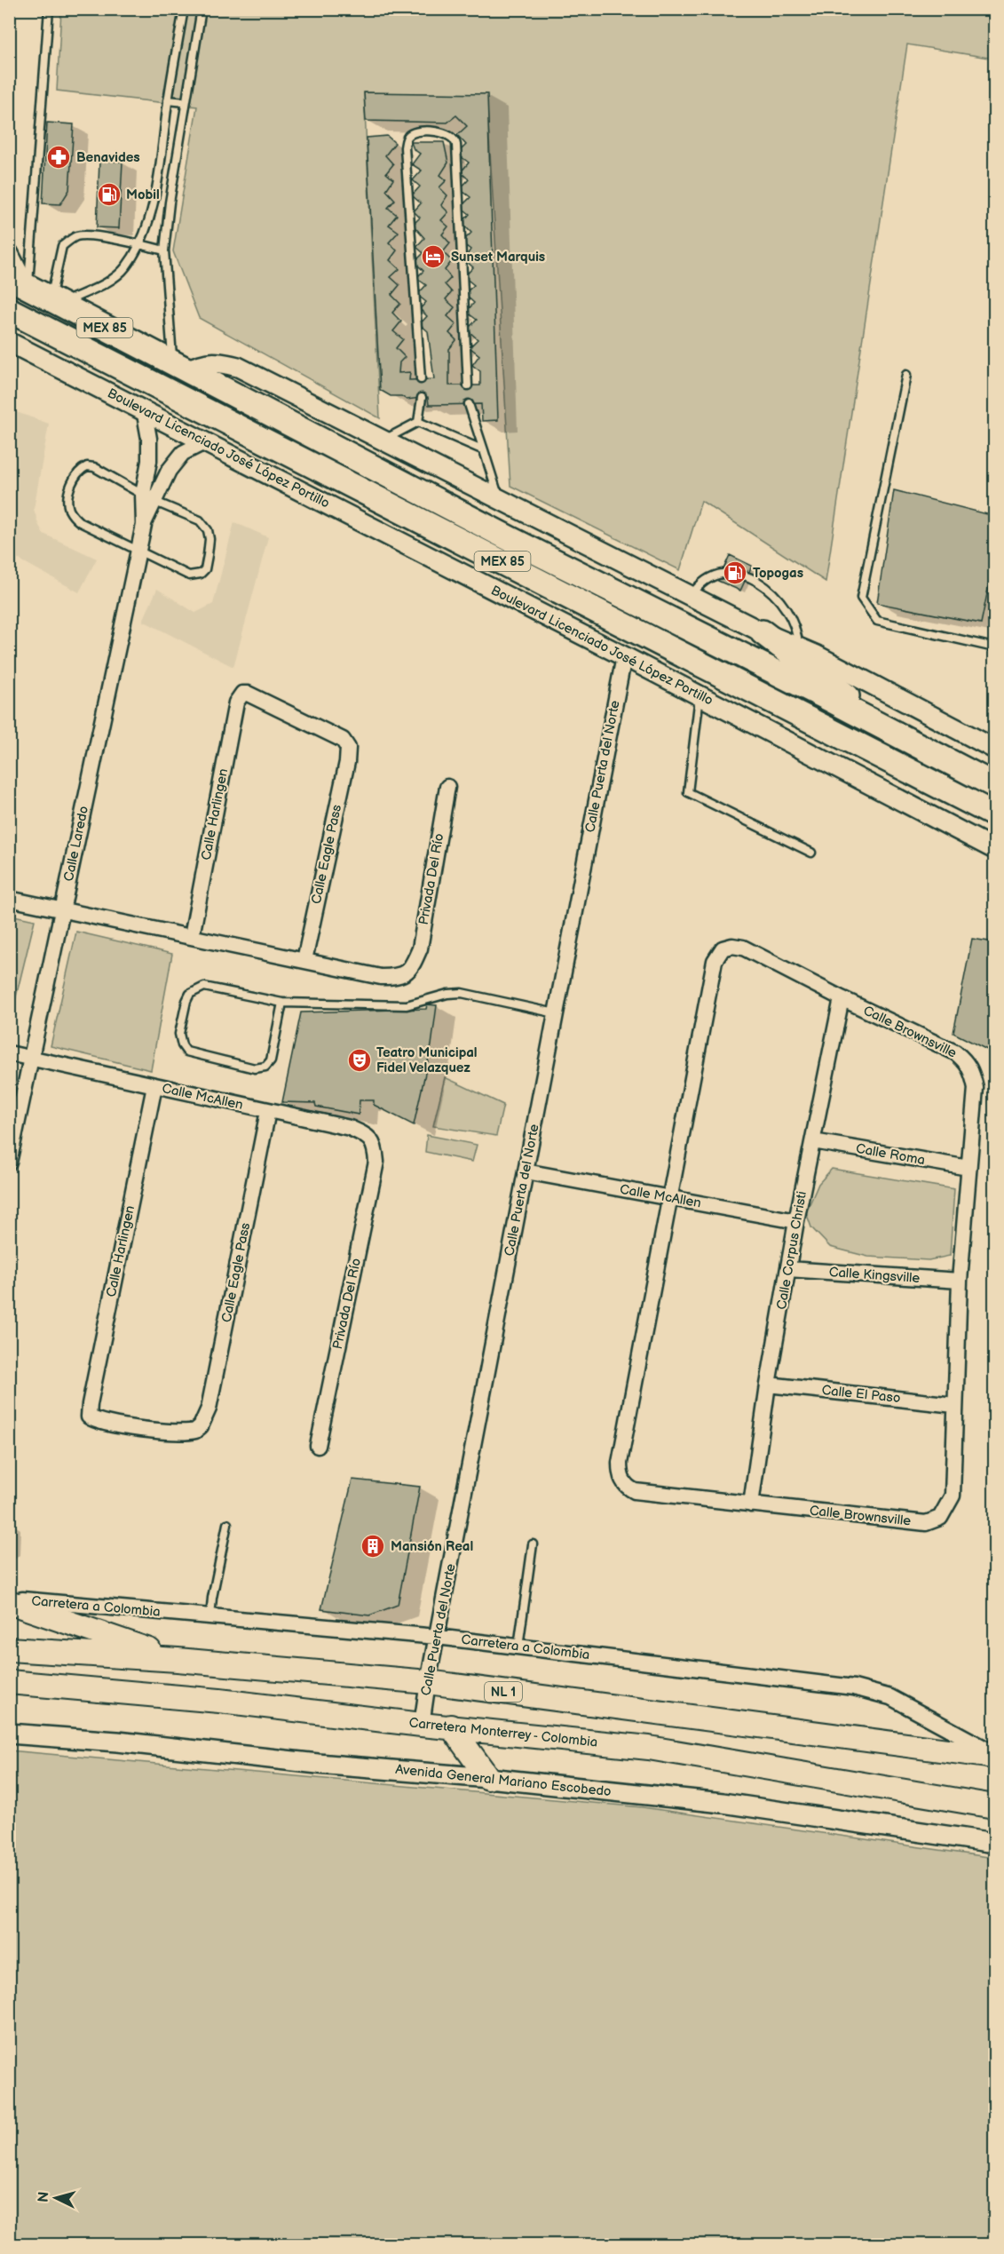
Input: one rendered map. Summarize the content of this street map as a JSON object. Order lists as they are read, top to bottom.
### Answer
{
  "streets": {
    "highway": ["MEX 85", "Boulevard Licenciado José López Portillo"],
    "main road": ["NL 1", "Carretera Monterrey - Colombia"],
    "street": [
      "Calle Puerta del Norte",
      "Calle Harlingen",
      "Calle Laredo",
      "Calle Eagle Pass",
      "Privada Del Río",
      "Calle Brownsville",
      "Calle McAllen",
      "Calle Roma",
      "Calle Corpus Christi",
      "Calle Kingsville",
      "Calle El Paso",
      "Carretera a Colombia",
      "Avenida General Mariano Escobedo"
    ]
  },
  "crossings": [
    ["Boulevard Licenciado José López Portillo", "Calle Puerta del Norte"],
    ["Boulevard Licenciado José López Portillo", "Calle Laredo"],
    ["Calle Puerta del Norte", "Calle McAllen"],
    ["Calle Puerta del Norte", "Carretera a Colombia"],
    ["Calle Puerta del Norte", "NL 1"],
    ["Calle Puerta del Norte", "Carretera Monterrey - Colombia"],
    ["Calle Harlingen", "Calle Eagle Pass"],
    ["Calle Harlingen", "Calle McAllen"],
    ["Calle Laredo", "Calle McAllen"],
    ["Calle Eagle Pass", "Privada Del Río"],
    ["Calle Eagle Pass", "Calle McAllen"],
    ["Privada Del Río", "Calle McAllen"],
    ["Calle Brownsville", "Calle McAllen"],
    ["Calle Brownsville", "Calle Roma"],
    ["Calle Brownsville", "Calle Corpus Christi"],
    ["Calle Brownsville", "Calle Kingsville"],
    ["Calle Brownsville", "Calle El Paso"],
    ["Calle McAllen", "Calle Corpus Christi"],
    ["Calle Roma", "Calle Corpus Christi"],
    ["Calle Corpus Christi", "Calle Kingsville"],
    ["Calle Corpus Christi", "Calle El Paso"]
  ],
  "places": {
    "pharmacy": ["Benavides"],
    "fuel station": ["Mobil", "Topogas"],
    "hotel": ["Sunset Marquis"],
    "theatre": ["Teatro Municipal Fidel Velazquez"],
    "building": ["Mansión Real"]
  },
  "north": "left"
}
